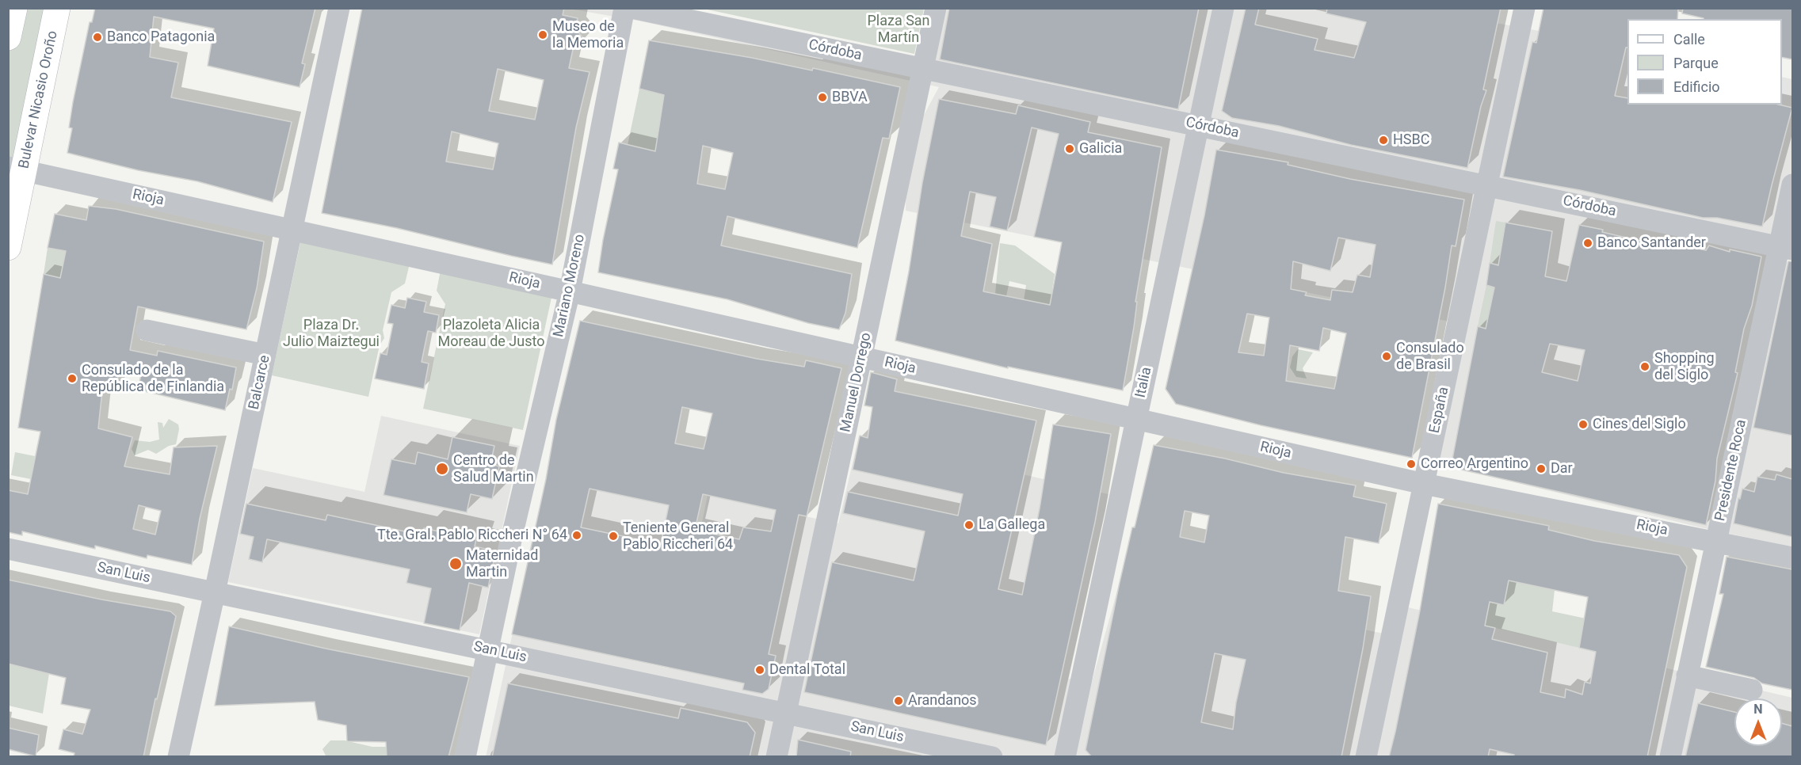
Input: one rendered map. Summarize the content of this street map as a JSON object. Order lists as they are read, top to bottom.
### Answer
{
  "streets": {
    "main road": ["Bulevar Nicasio Oroño"],
    "street": [
      "Córdoba",
      "Rioja",
      "Mariano Moreno",
      "Balcarce",
      "Manuel Dorrego",
      "Italia",
      "España",
      "Presidente Roca",
      "San Luis"
    ]
  },
  "crossings": [
    ["Córdoba", "Manuel Dorrego"],
    ["Córdoba", "Italia"],
    ["Córdoba", "España"],
    ["Córdoba", "Presidente Roca"],
    ["Bulevar Nicasio Oroño", "Rioja"],
    ["Rioja", "Mariano Moreno"],
    ["Rioja", "Balcarce"],
    ["Rioja", "Manuel Dorrego"],
    ["Rioja", "Italia"],
    ["Rioja", "España"],
    ["Rioja", "Presidente Roca"],
    ["Mariano Moreno", "San Luis"],
    ["Balcarce", "San Luis"],
    ["Manuel Dorrego", "San Luis"]
  ],
  "parks": ["Plaza San Martín", "Plaza Dr. Julio Maiztegui", "Plazoleta Alicia Moreau de Justo"],
  "places": [
    "Museo de la Memoria",
    "Banco Patagonia",
    "BBVA",
    "HSBC",
    "Galicia",
    "Banco Santander",
    "Consulado de Brasil",
    "Shopping del Siglo",
    "Consulado de la República de Finlandia",
    "Cines del Siglo",
    "Correo Argentino",
    "Centro de Salud Martin",
    "Dar",
    "La Gallega",
    "Tte. Gral. Pablo Riccheri N° 64",
    "Teniente General Pablo Riccheri 64",
    "Maternidad Martin",
    "Dental Total",
    "Arandanos"
  ],
  "legend": ["Calle", "Parque", "Edificio"],
  "north": "top"
}
